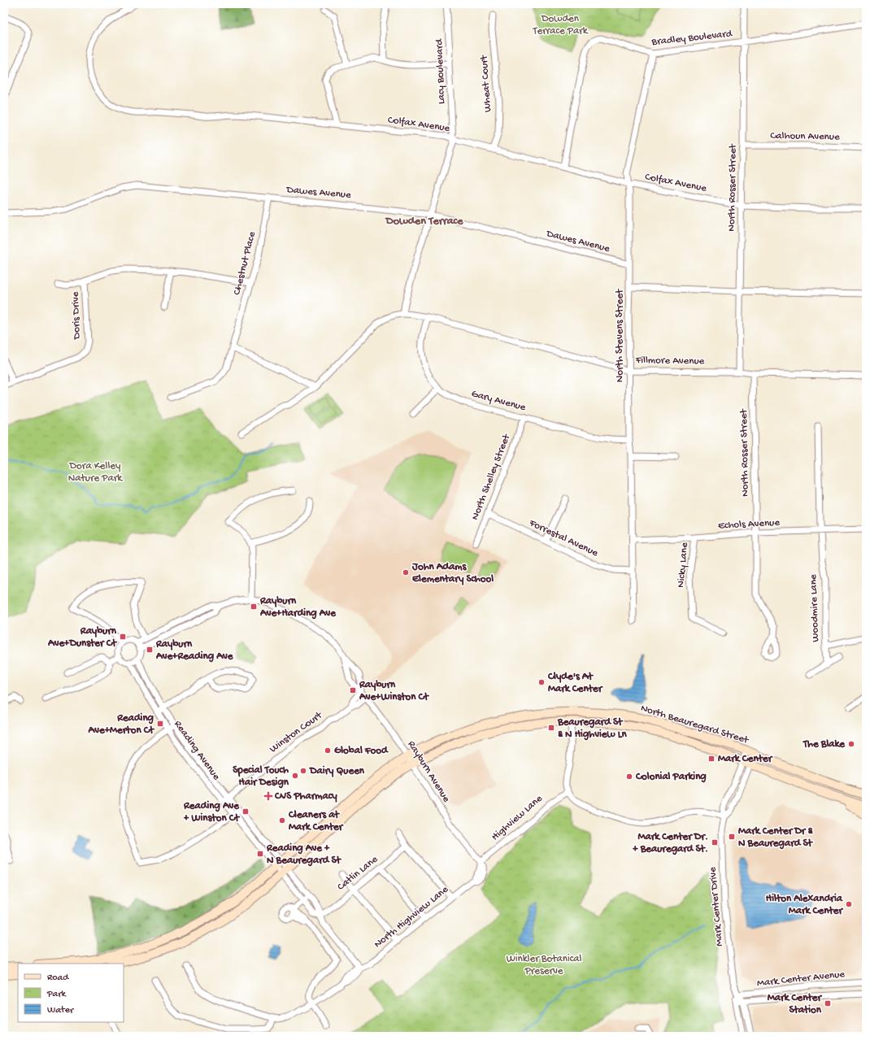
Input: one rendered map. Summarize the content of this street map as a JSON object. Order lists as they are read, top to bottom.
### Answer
{
  "streets": {
    "main road": ["North Beauregard Street"],
    "street": [
      "Bradley Boulevard",
      "Lacy Boulevard",
      "Wheat Court",
      "Colfax Avenue",
      "Calhoun Avenue",
      "North Rosser Street",
      "Dawes Avenue",
      "Chestnut Place",
      "Doris Drive",
      "North Stevens Street",
      "Fillmore Avenue",
      "Gary Avenue",
      "North Shelley Street",
      "Echols Avenue",
      "Forrestal Avenue",
      "Nicky Lane",
      "Woodmire Lane",
      "Winston Court",
      "Reading Avenue",
      "Rayburn Avenue",
      "Highview Lane",
      "Catlin Lane",
      "Mark Center Drive",
      "North Highview Lane",
      "Mark Center Avenue"
    ]
  },
  "crossings": [
    ["Bradley Boulevard", "Colfax Avenue"],
    ["Bradley Boulevard", "North Rosser Street"],
    ["Bradley Boulevard", "North Stevens Street"],
    ["Lacy Boulevard", "Colfax Avenue"],
    ["Lacy Boulevard", "Dawes Avenue"],
    ["Lacy Boulevard", "Fillmore Avenue"],
    ["Wheat Court", "Colfax Avenue"],
    ["Colfax Avenue", "North Rosser Street"],
    ["Colfax Avenue", "North Stevens Street"],
    ["Calhoun Avenue", "North Rosser Street"],
    ["North Rosser Street", "Fillmore Avenue"],
    ["North Rosser Street", "Echols Avenue"],
    ["Dawes Avenue", "Chestnut Place"],
    ["Dawes Avenue", "North Stevens Street"],
    ["Chestnut Place", "Doris Drive"],
    ["North Stevens Street", "Fillmore Avenue"],
    ["North Stevens Street", "Gary Avenue"],
    ["North Stevens Street", "Echols Avenue"],
    ["North Stevens Street", "Forrestal Avenue"],
    ["Fillmore Avenue", "Gary Avenue"],
    ["Gary Avenue", "North Shelley Street"],
    ["North Shelley Street", "Forrestal Avenue"],
    ["Echols Avenue", "Nicky Lane"],
    ["Echols Avenue", "Woodmire Lane"],
    ["North Beauregard Street", "Reading Avenue"],
    ["North Beauregard Street", "Rayburn Avenue"],
    ["North Beauregard Street", "Mark Center Drive"],
    ["Winston Court", "Reading Avenue"],
    ["Winston Court", "Rayburn Avenue"],
    ["Reading Avenue", "Rayburn Avenue"],
    ["Reading Avenue", "Catlin Lane"],
    ["Reading Avenue", "North Highview Lane"],
    ["Rayburn Avenue", "Highview Lane"],
    ["Rayburn Avenue", "North Highview Lane"],
    ["Highview Lane", "North Highview Lane"],
    ["Mark Center Drive", "Mark Center Avenue"]
  ],
  "districts": ["Dowden Terrace"],
  "parks": ["Dowden Terrace Park", "Dora Kelley Nature Park", "Winkler Botanical Preserve"],
  "places": {
    "other": [
      "John Adams Elementary School",
      "Clyde's At Mark Center",
      "The Blake",
      "Global Food",
      "Dairy Queen",
      "Special Touch Hair Design",
      "Colonial Parking",
      "Cleaners at Mark Center",
      "Hilton Alexandria Mark Center"
    ],
    "transit": [
      "Rayburn Ave+Harding Ave",
      "Rayburn Ave+Dunster Ct",
      "Rayburn Ave+Reading Ave",
      "Rayburn Ave+Winston Ct",
      "Reading Ave+Merton Ct",
      "Beauregard St & N Highview Ln",
      "Mark Center",
      "Reading Ave + Winston Ct",
      "Mark Center Dr & N Beauregard St",
      "Mark Center Dr. + Beauregard St.",
      "Reading Ave + N Beauregard St",
      "Mark Center Station"
    ],
    "health": ["CVS Pharmacy"]
  },
  "legend": ["Road", "Park", "Water"]
}
